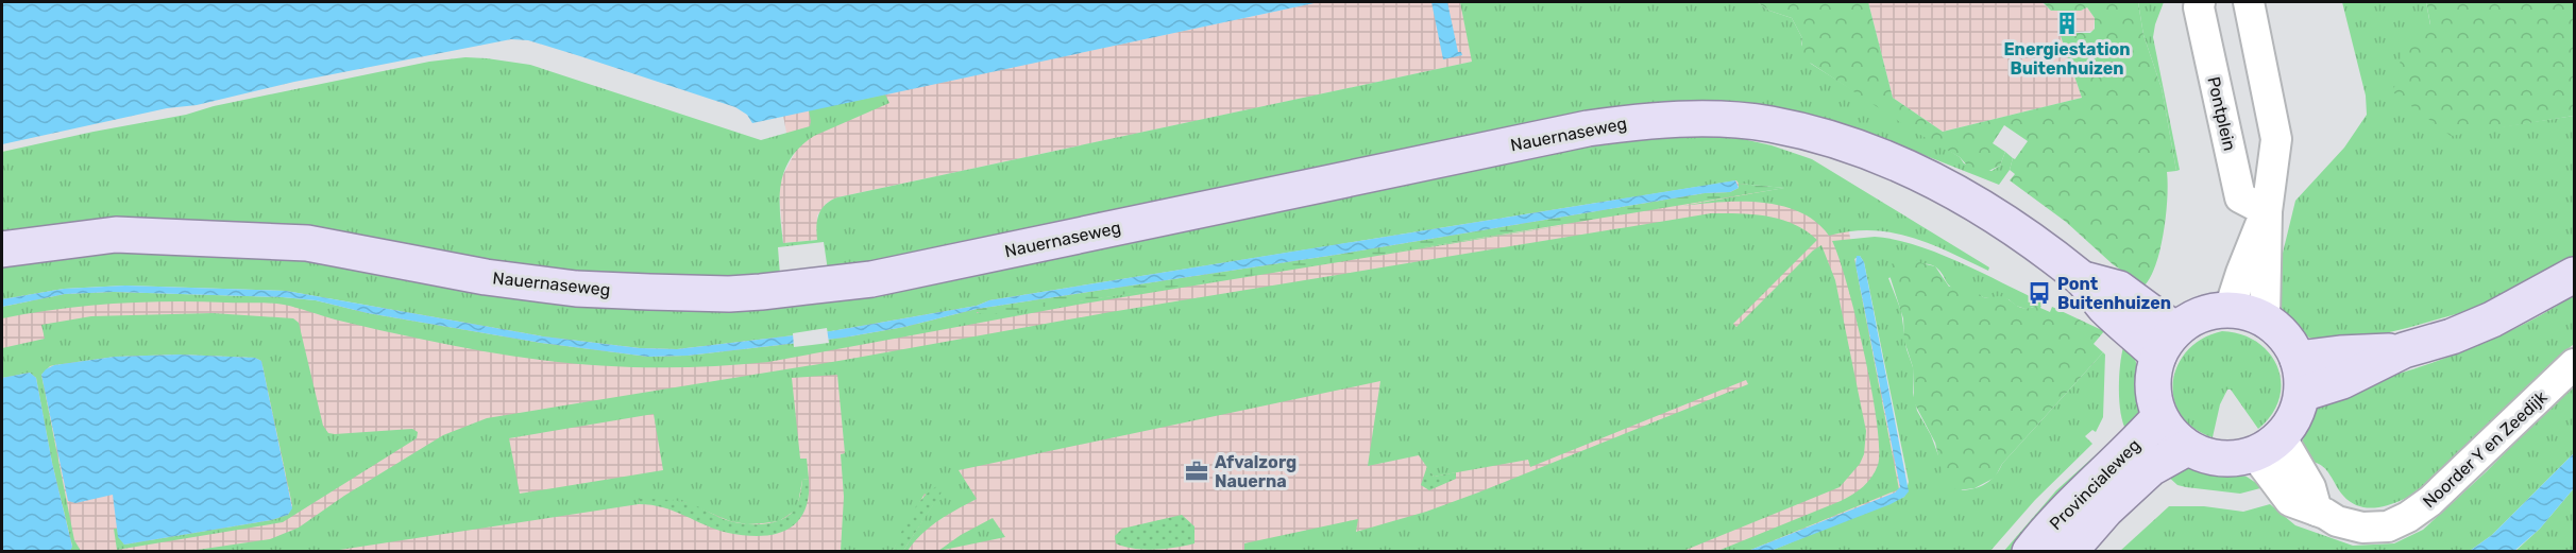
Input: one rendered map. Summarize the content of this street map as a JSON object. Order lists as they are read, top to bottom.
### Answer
{
  "streets": {
    "main road": ["Nauernaseweg", "Provincialeweg"],
    "street": ["Pontplein", "Noorder Y en Zeedijk"]
  },
  "crossings": [
    ["Nauernaseweg", "Noorder Y en Zeedijk"],
    ["Nauernaseweg", "Provincialeweg"],
    ["Noorder Y en Zeedijk", "Provincialeweg"]
  ],
  "places": {
    "building": ["Energiestation Buitenhuizen"],
    "bus stop": ["Pont Buitenhuizen"],
    "office": ["Afvalzorg Nauerna"]
  }
}
